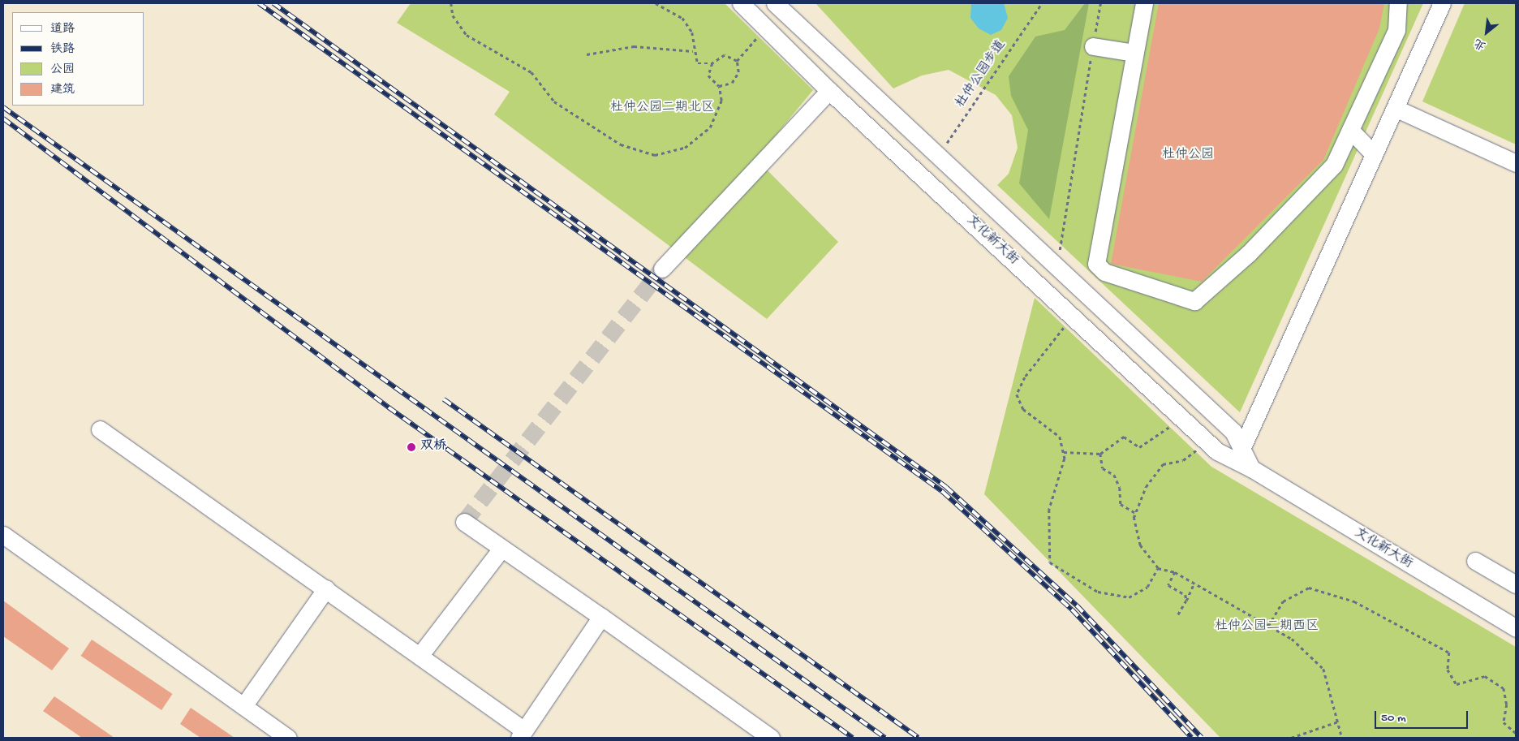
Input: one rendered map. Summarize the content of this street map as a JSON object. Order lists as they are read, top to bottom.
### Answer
{
  "streets": {
    "street": ["文化新大街"],
    "path": ["杜仲公园步道"]
  },
  "crossings": [
    ["杜仲公园步道", "文化新大街"]
  ],
  "parks": ["杜仲公园二期北区", "杜仲公园", "杜仲公园二期西区"],
  "places": ["双桥"],
  "legend": [
    "道路",
    "铁路",
    "公园",
    "建筑"
  ],
  "scale_bar": "50 m",
  "north": "bottom left"
}
